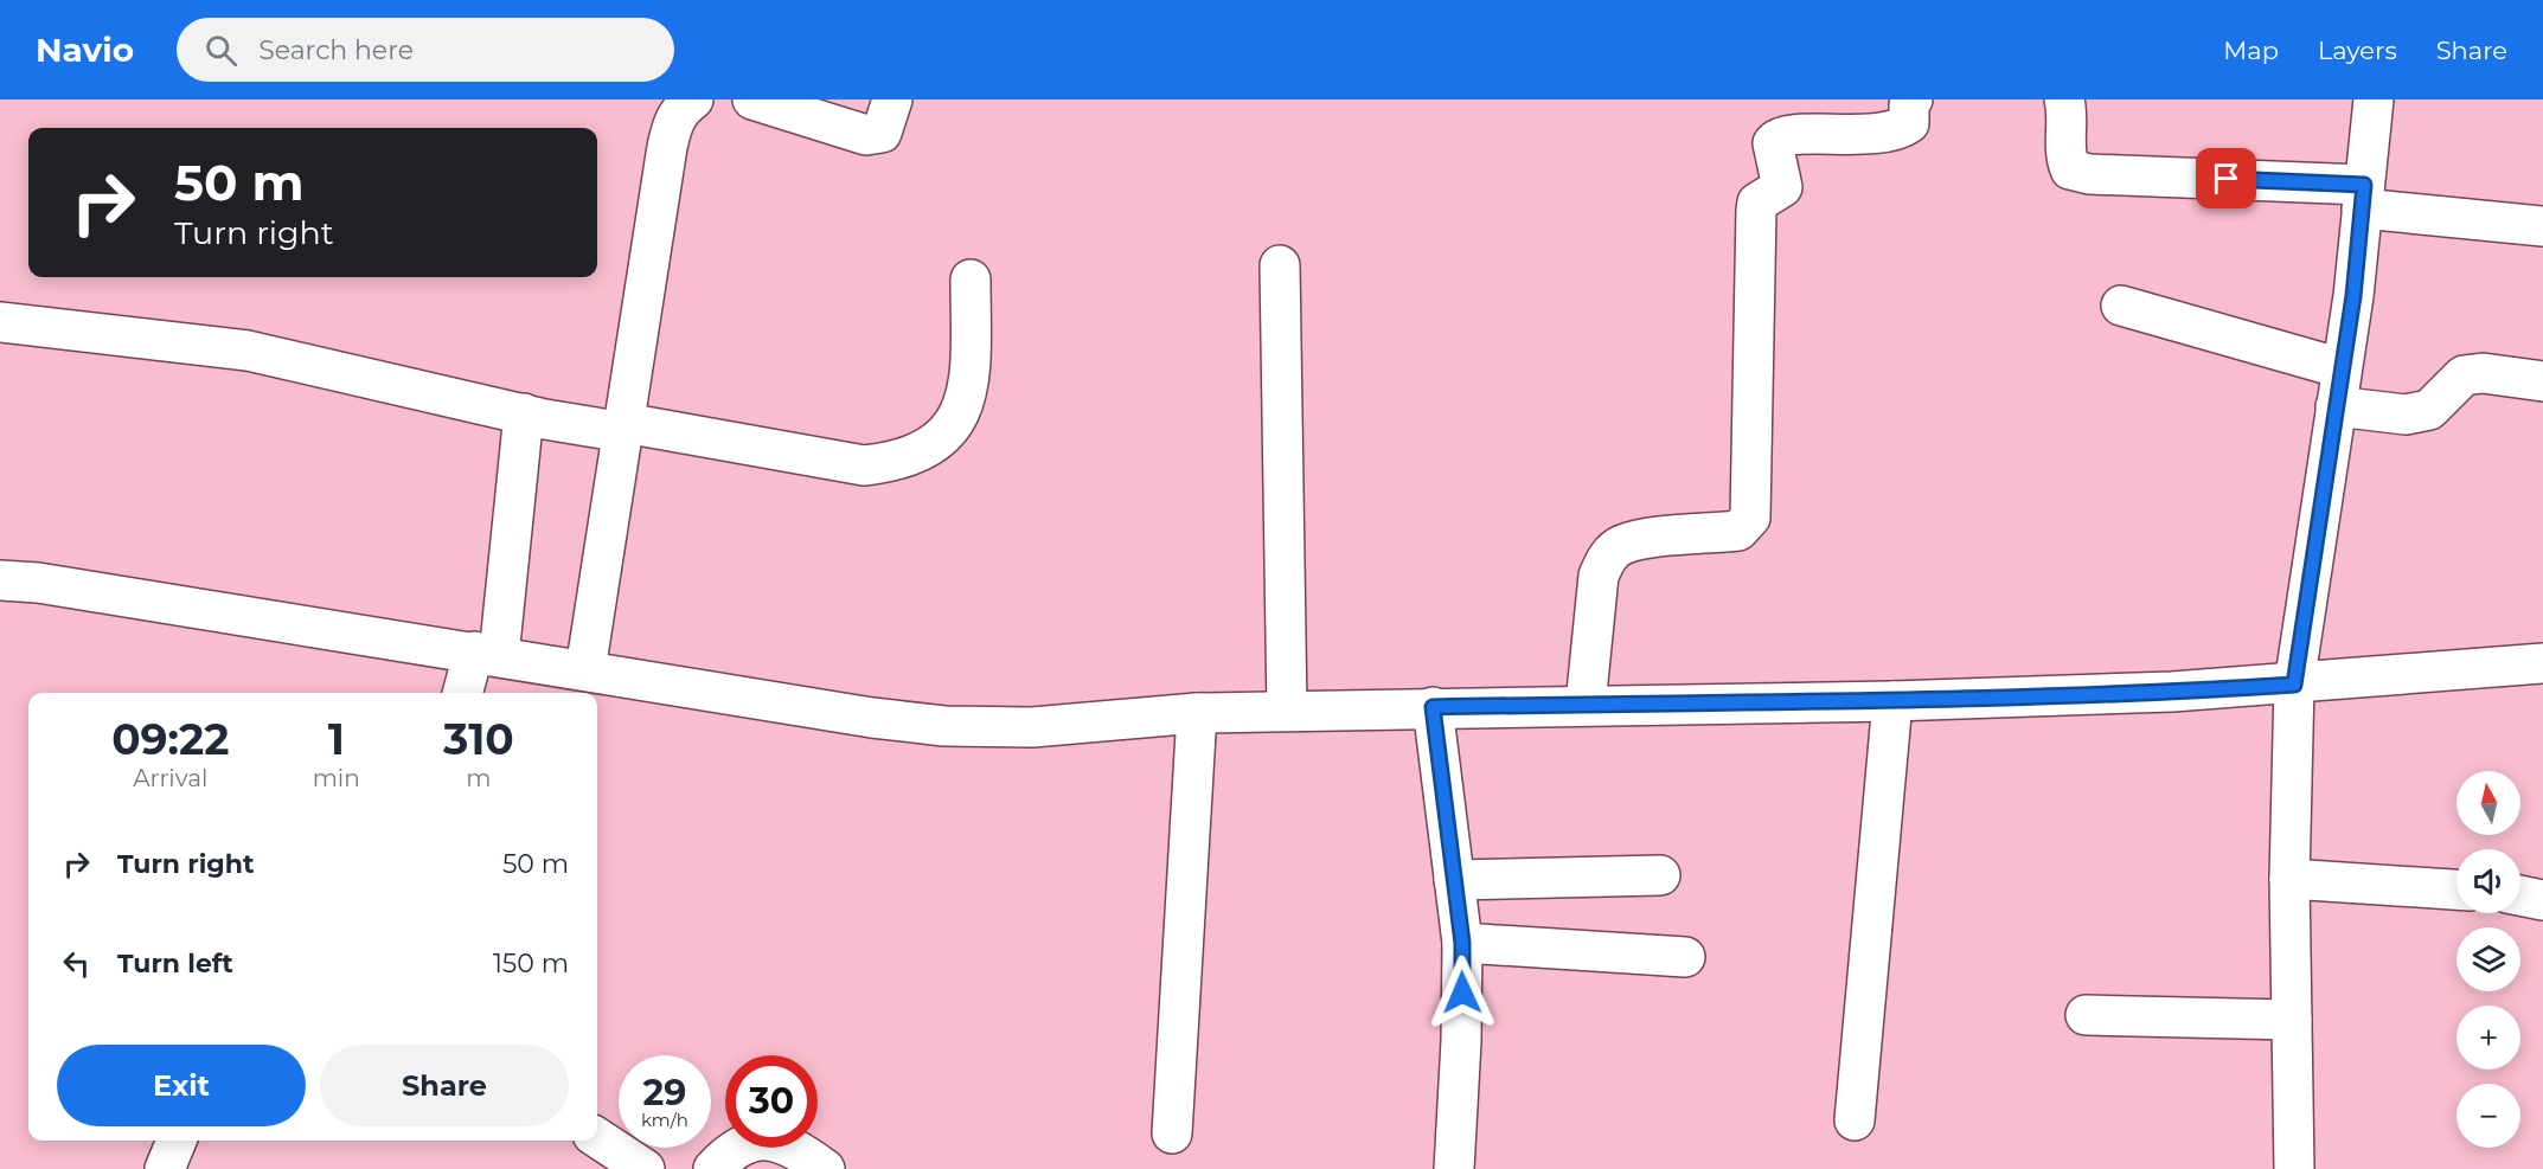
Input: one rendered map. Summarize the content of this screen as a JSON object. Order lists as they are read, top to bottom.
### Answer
{
  "north": "top",
  "page": {
    "header": "Navio",
    "search": "Search here",
    "nav": ["Map", "Layers", "Share"],
    "turn": ["50 m", "Turn right"],
    "eta": [
      "09:22",
      "Arrival",
      "1",
      "min",
      "310",
      "m"
    ],
    "map_buttons": ["+", "−"],
    "list": [
      {
        "name": "Turn right",
        "value": "50 m"
      },
      {
        "name": "Turn left",
        "value": "150 m"
      }
    ],
    "buttons": ["Exit", "Share"],
    "speed": "29 km/h",
    "limit": "30"
  }
}
